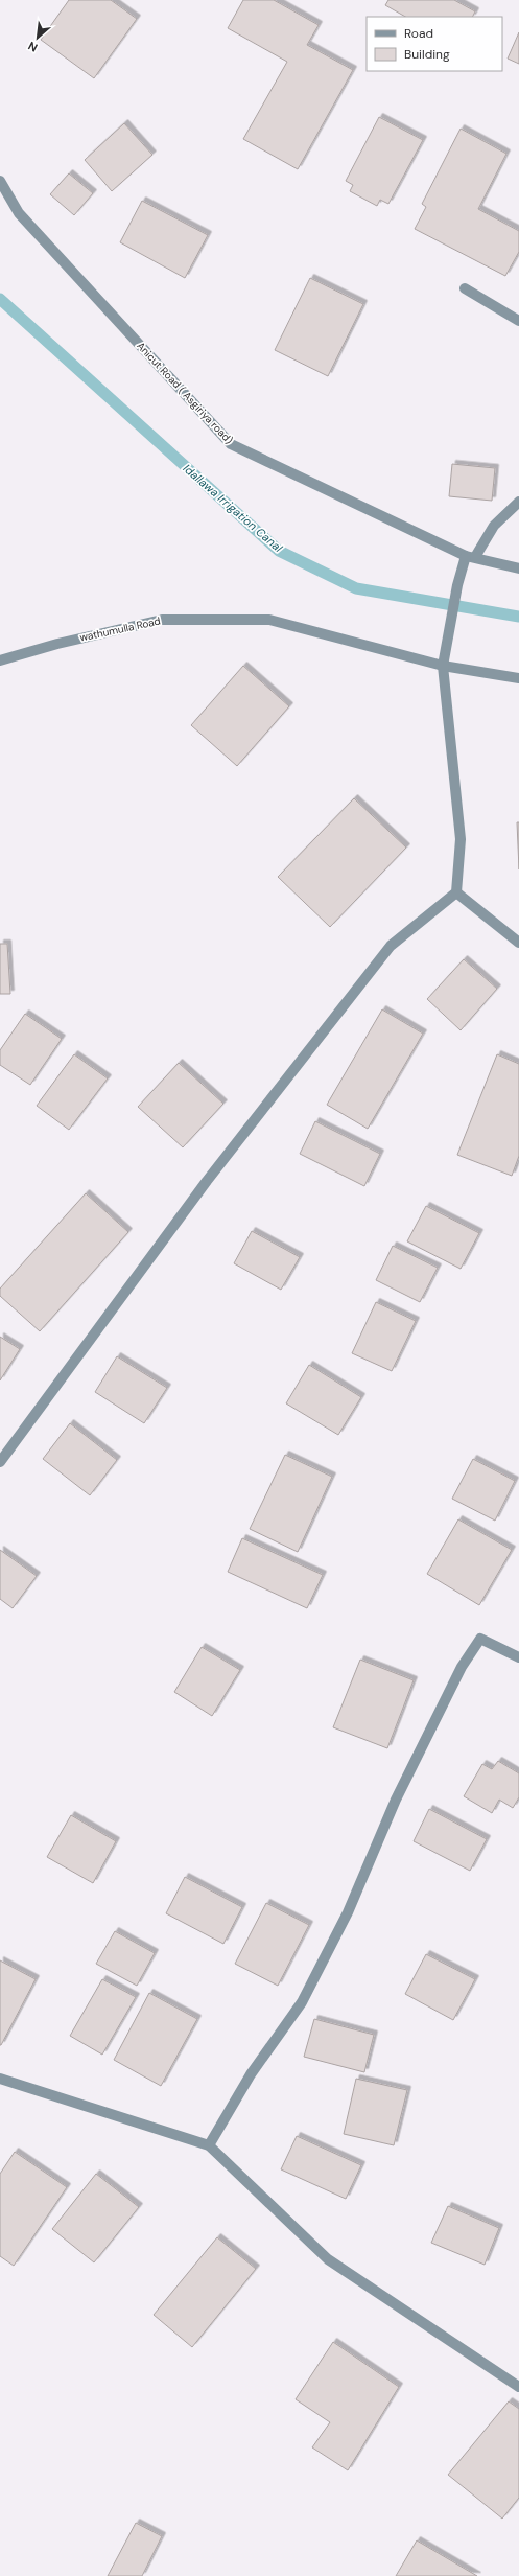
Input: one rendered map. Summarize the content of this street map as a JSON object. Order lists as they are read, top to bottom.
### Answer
{
  "streets": {
    "street": ["Anicut Road ( Asgiriya road)", "wathumulla Road"]
  },
  "water": ["Idallawa Irrigation Canal"],
  "legend": ["Road", "Building"],
  "north": "bottom left"
}
